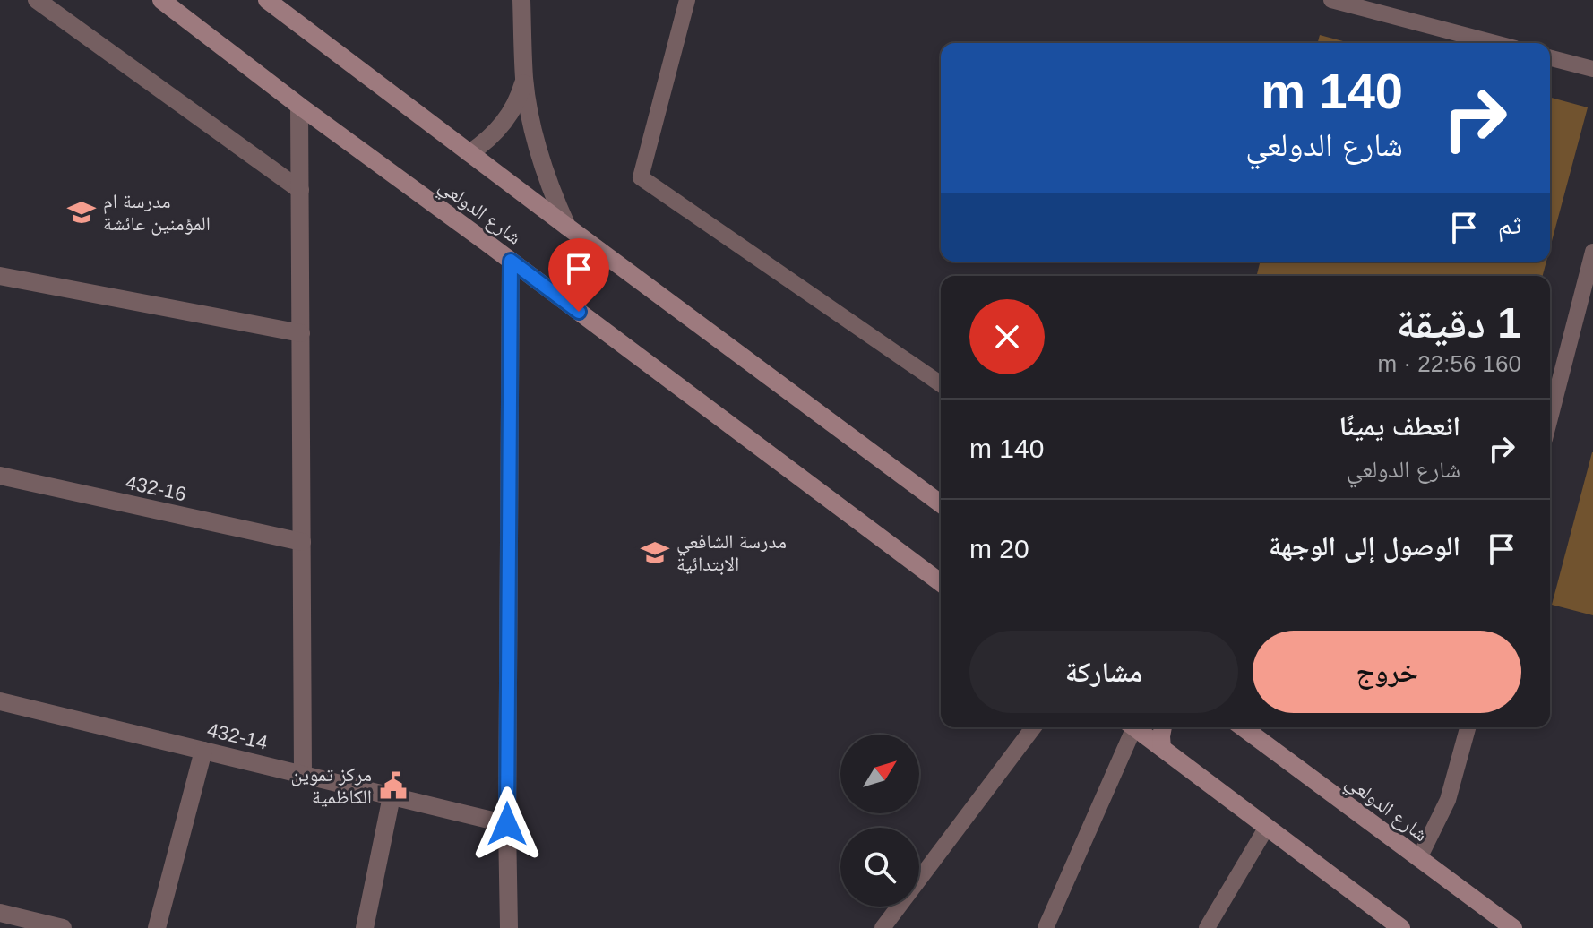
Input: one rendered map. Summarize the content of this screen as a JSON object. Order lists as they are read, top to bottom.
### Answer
{
  "streets": {
    "main road": ["شارع الدولعي"],
    "street": ["432-16", "432-14"]
  },
  "places": {
    "school or university": ["مدرسة ام المؤمنين عائشة", "مدرسة الشافعي الابتدائية"],
    "public building": ["مركز تموين الكاظمية"]
  },
  "north": "top right",
  "page": {
    "turn": ["140 m", "شارع الدولعي"],
    "then": "ثم",
    "heading": ["1 دقيقة", "160 m · 22:56"],
    "list": [
      {
        "name": "انعطف يمينًا",
        "note": "شارع الدولعي",
        "value": "140 m"
      },
      {
        "name": "الوصول إلى الوجهة",
        "value": "20 m"
      }
    ],
    "buttons": ["خروج", "مشاركة"]
  }
}
